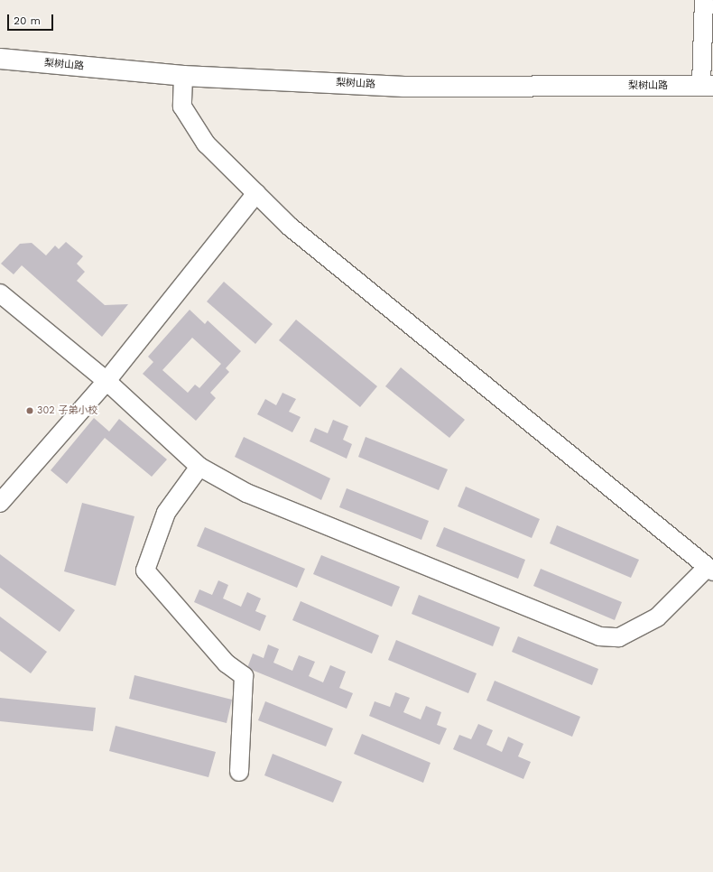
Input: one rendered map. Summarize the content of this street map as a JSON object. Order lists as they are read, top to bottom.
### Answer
{
  "streets": {
    "main road": ["梨树山路"]
  },
  "places": ["302 子弟小校"],
  "scale_bar": "20 m"
}
